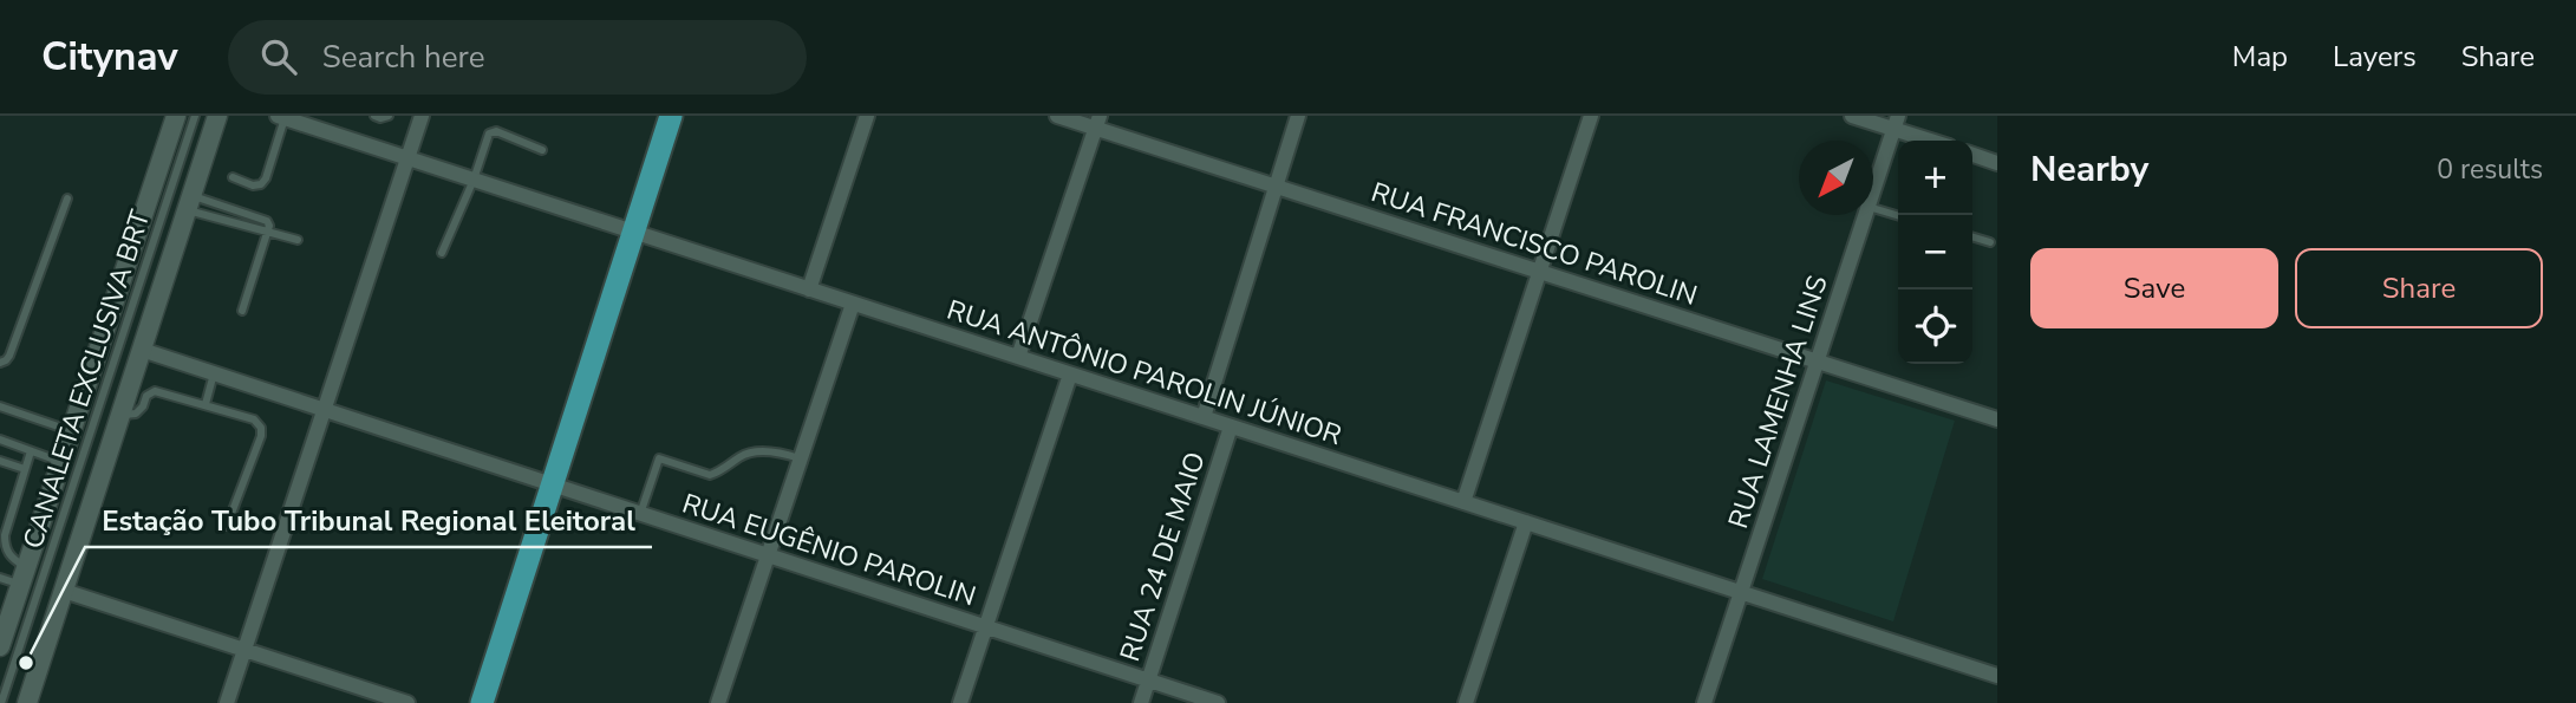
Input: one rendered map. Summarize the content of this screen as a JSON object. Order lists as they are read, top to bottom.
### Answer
{
  "streets": {
    "street": [
      "RUA FRANCISCO PAROLIN",
      "RUA ANTÔNIO PAROLIN JÚNIOR",
      "RUA LAMENHA LINS",
      "RUA EUGÊNIO PAROLIN",
      "RUA 24 DE MAIO"
    ],
    "lane": ["CANALETA EXCLUSIVA BRT"]
  },
  "crossings": [
    ["RUA FRANCISCO PAROLIN", "RUA LAMENHA LINS"],
    ["RUA FRANCISCO PAROLIN", "RUA 24 DE MAIO"],
    ["RUA ANTÔNIO PAROLIN JÚNIOR", "RUA LAMENHA LINS"],
    ["RUA ANTÔNIO PAROLIN JÚNIOR", "RUA 24 DE MAIO"],
    ["RUA EUGÊNIO PAROLIN", "RUA 24 DE MAIO"]
  ],
  "places": ["Estação Tubo Tribunal Regional Eleitoral"],
  "north": "bottom left",
  "page": {
    "header": "Citynav",
    "search": "Search here",
    "nav": ["Map", "Layers", "Share"],
    "heading": ["Nearby", "0 results"],
    "map_buttons": ["+", "−"],
    "buttons": ["Save", "Share"]
  }
}
